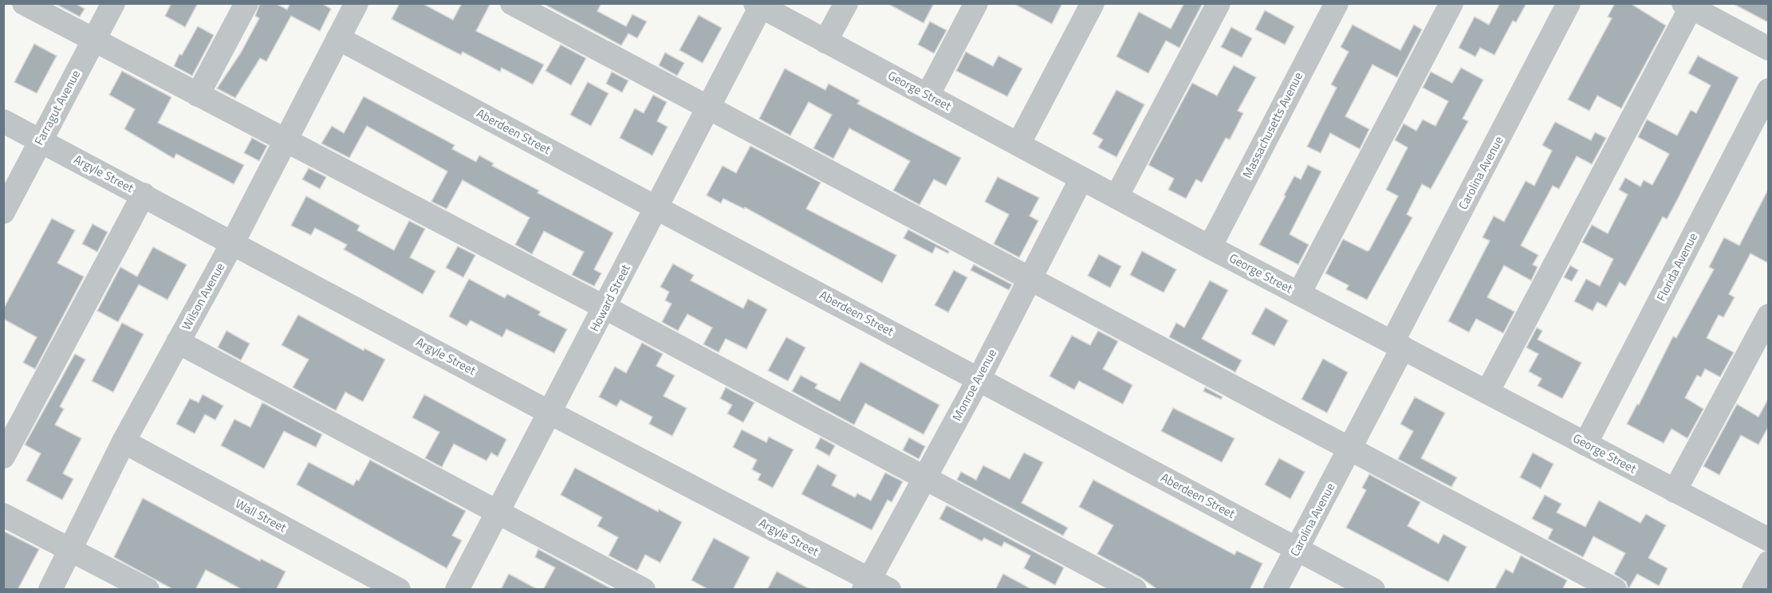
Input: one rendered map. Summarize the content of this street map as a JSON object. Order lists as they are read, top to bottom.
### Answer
{
  "streets": {
    "street": [
      "George Street",
      "Farragut Avenue",
      "Massachusetts Avenue",
      "Aberdeen Street",
      "Carolina Avenue",
      "Argyle Street",
      "Florida Avenue",
      "Wilson Avenue",
      "Howard Street",
      "Monroe Avenue",
      "Wall Street"
    ]
  },
  "crossings": [
    ["George Street", "Massachusetts Avenue"],
    ["George Street", "Carolina Avenue"],
    ["George Street", "Florida Avenue"],
    ["George Street", "Howard Street"],
    ["George Street", "Monroe Avenue"],
    ["Farragut Avenue", "Argyle Street"],
    ["Aberdeen Street", "Carolina Avenue"],
    ["Aberdeen Street", "Wilson Avenue"],
    ["Aberdeen Street", "Howard Street"],
    ["Aberdeen Street", "Monroe Avenue"],
    ["Argyle Street", "Wilson Avenue"],
    ["Argyle Street", "Howard Street"],
    ["Argyle Street", "Monroe Avenue"],
    ["Wilson Avenue", "Wall Street"]
  ]
}
